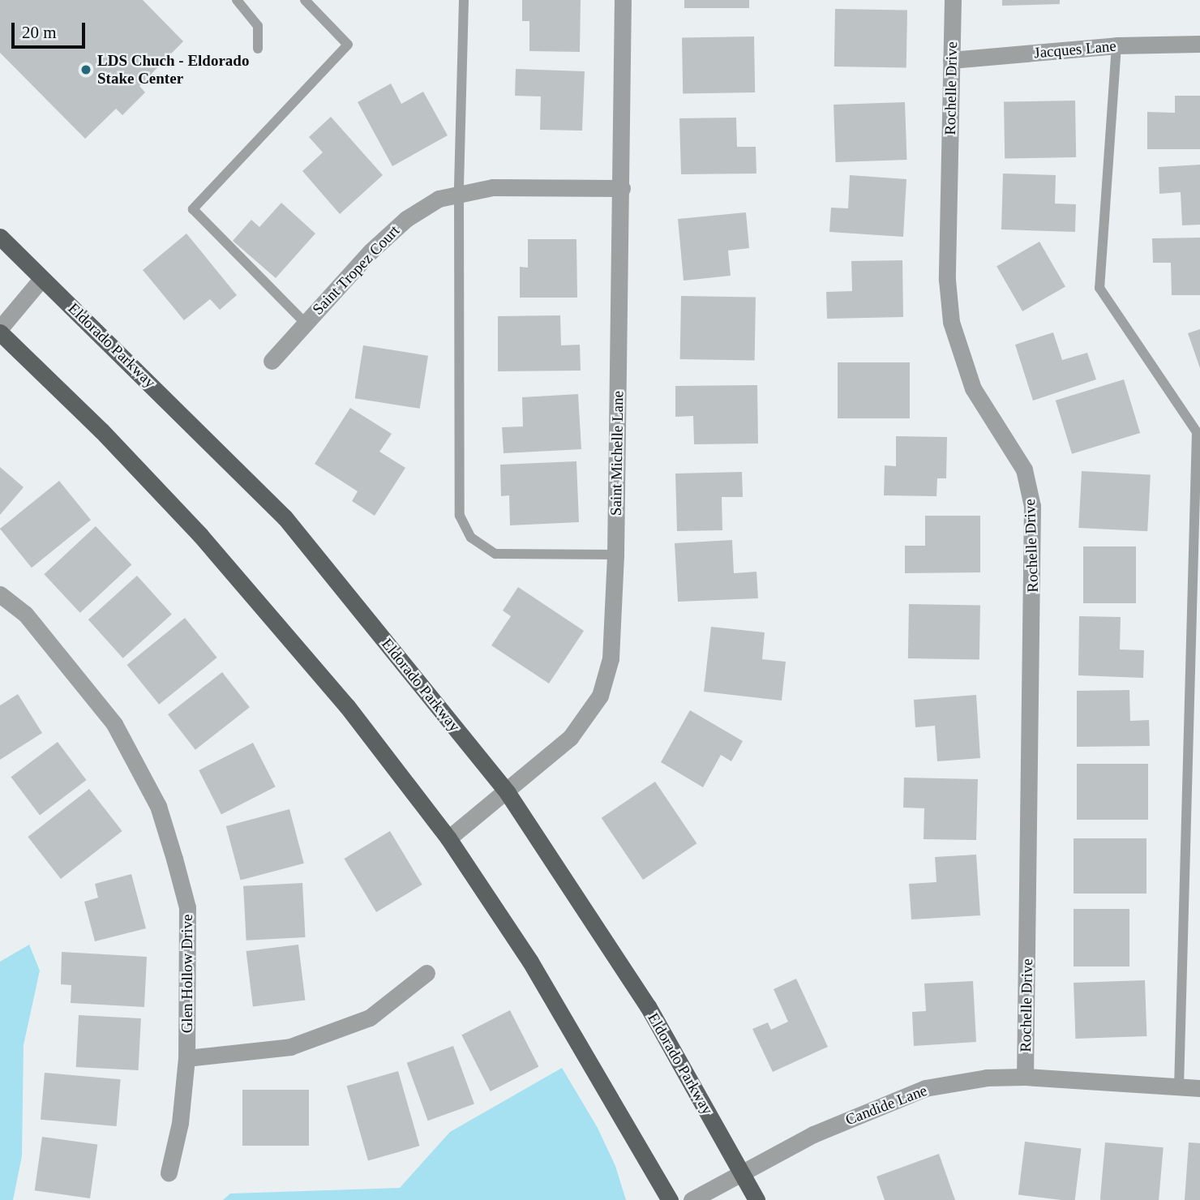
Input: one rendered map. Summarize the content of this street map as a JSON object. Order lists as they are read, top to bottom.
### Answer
{
  "streets": {
    "main road": ["Eldorado Parkway"],
    "street": [
      "Jacques Lane",
      "Rochelle Drive",
      "Saint Tropez Court",
      "Saint Michelle Lane",
      "Glen Hollow Drive",
      "Candide Lane"
    ]
  },
  "crossings": [
    ["Jacques Lane", "Rochelle Drive"],
    ["Rochelle Drive", "Candide Lane"],
    ["Saint Tropez Court", "Saint Michelle Lane"],
    ["Eldorado Parkway", "Saint Michelle Lane"],
    ["Eldorado Parkway", "Candide Lane"]
  ],
  "places": ["LDS Chuch - Eldorado Stake Center"],
  "scale_bar": "20 m"
}
